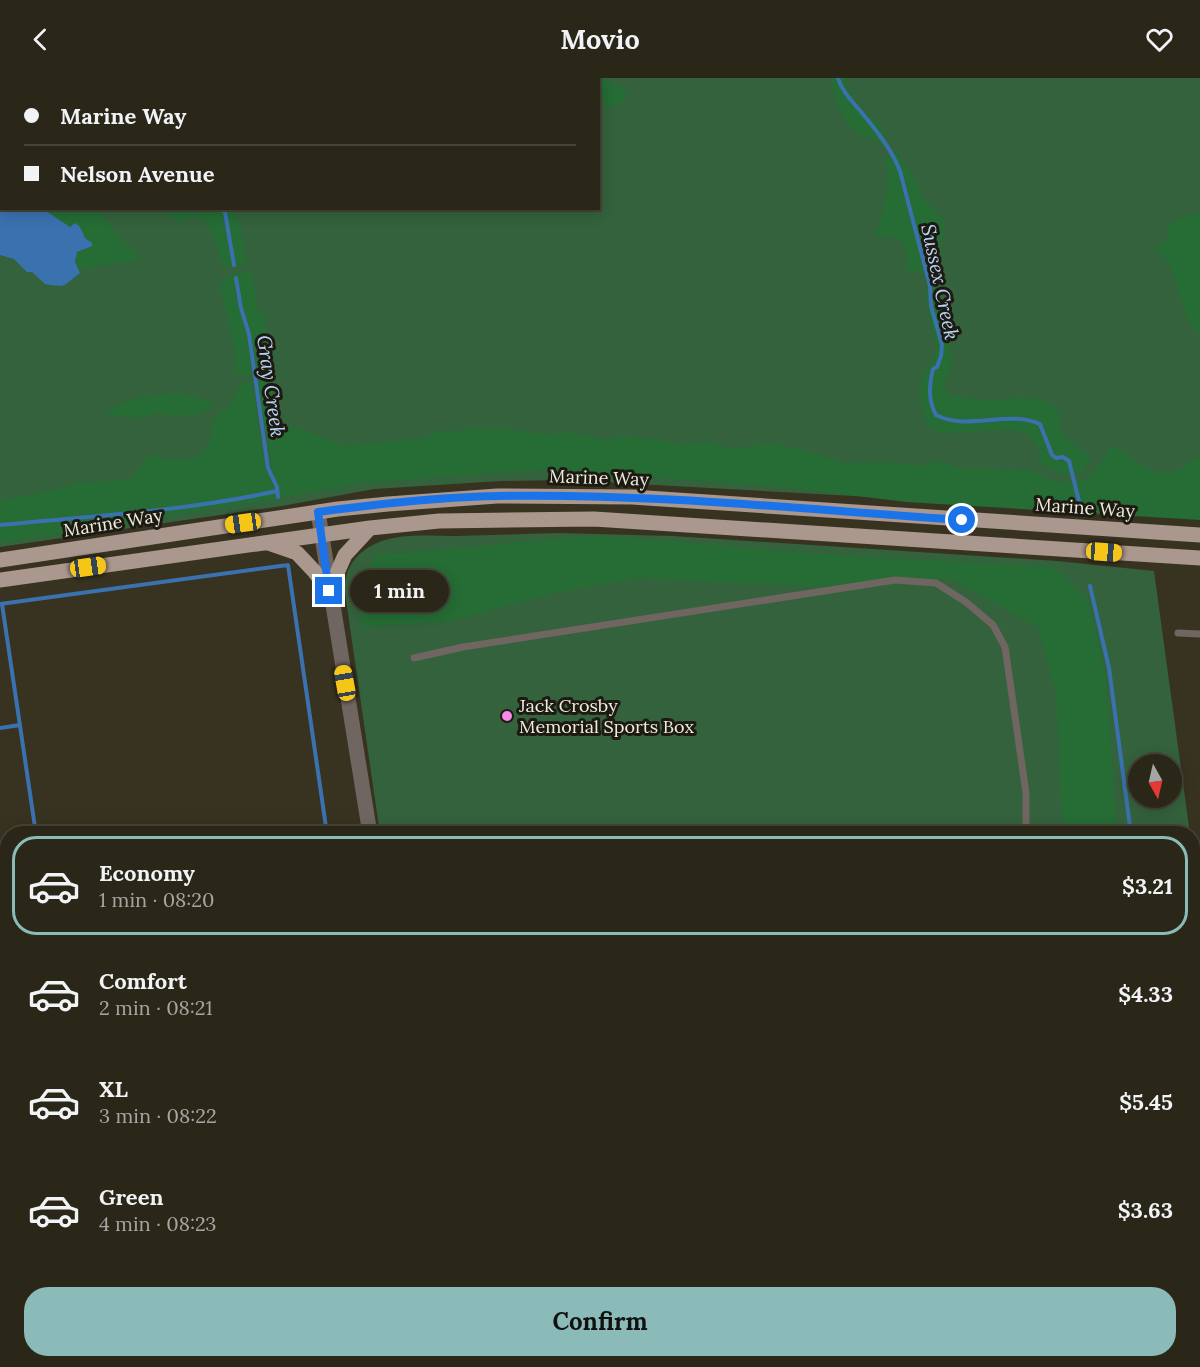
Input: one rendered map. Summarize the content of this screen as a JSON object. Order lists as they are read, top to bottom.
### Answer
{
  "streets": {
    "main road": ["Marine Way"]
  },
  "water": ["Sussex Creek", "Gray Creek"],
  "places": ["Jack Crosby Memorial Sports Box"],
  "north": "bottom",
  "page": {
    "header": "Movio",
    "banner": ["Marine Way", "Nelson Avenue"],
    "bubble": "1 min",
    "list": [
      {
        "name": "Economy",
        "note": "1 min · 08:20",
        "value": "$3.21"
      },
      {
        "name": "Comfort",
        "note": "2 min · 08:21",
        "value": "$4.33"
      },
      {
        "name": "XL",
        "note": "3 min · 08:22",
        "value": "$5.45"
      },
      {
        "name": "Green",
        "note": "4 min · 08:23",
        "value": "$3.63"
      }
    ],
    "buttons": "Confirm"
  }
}
